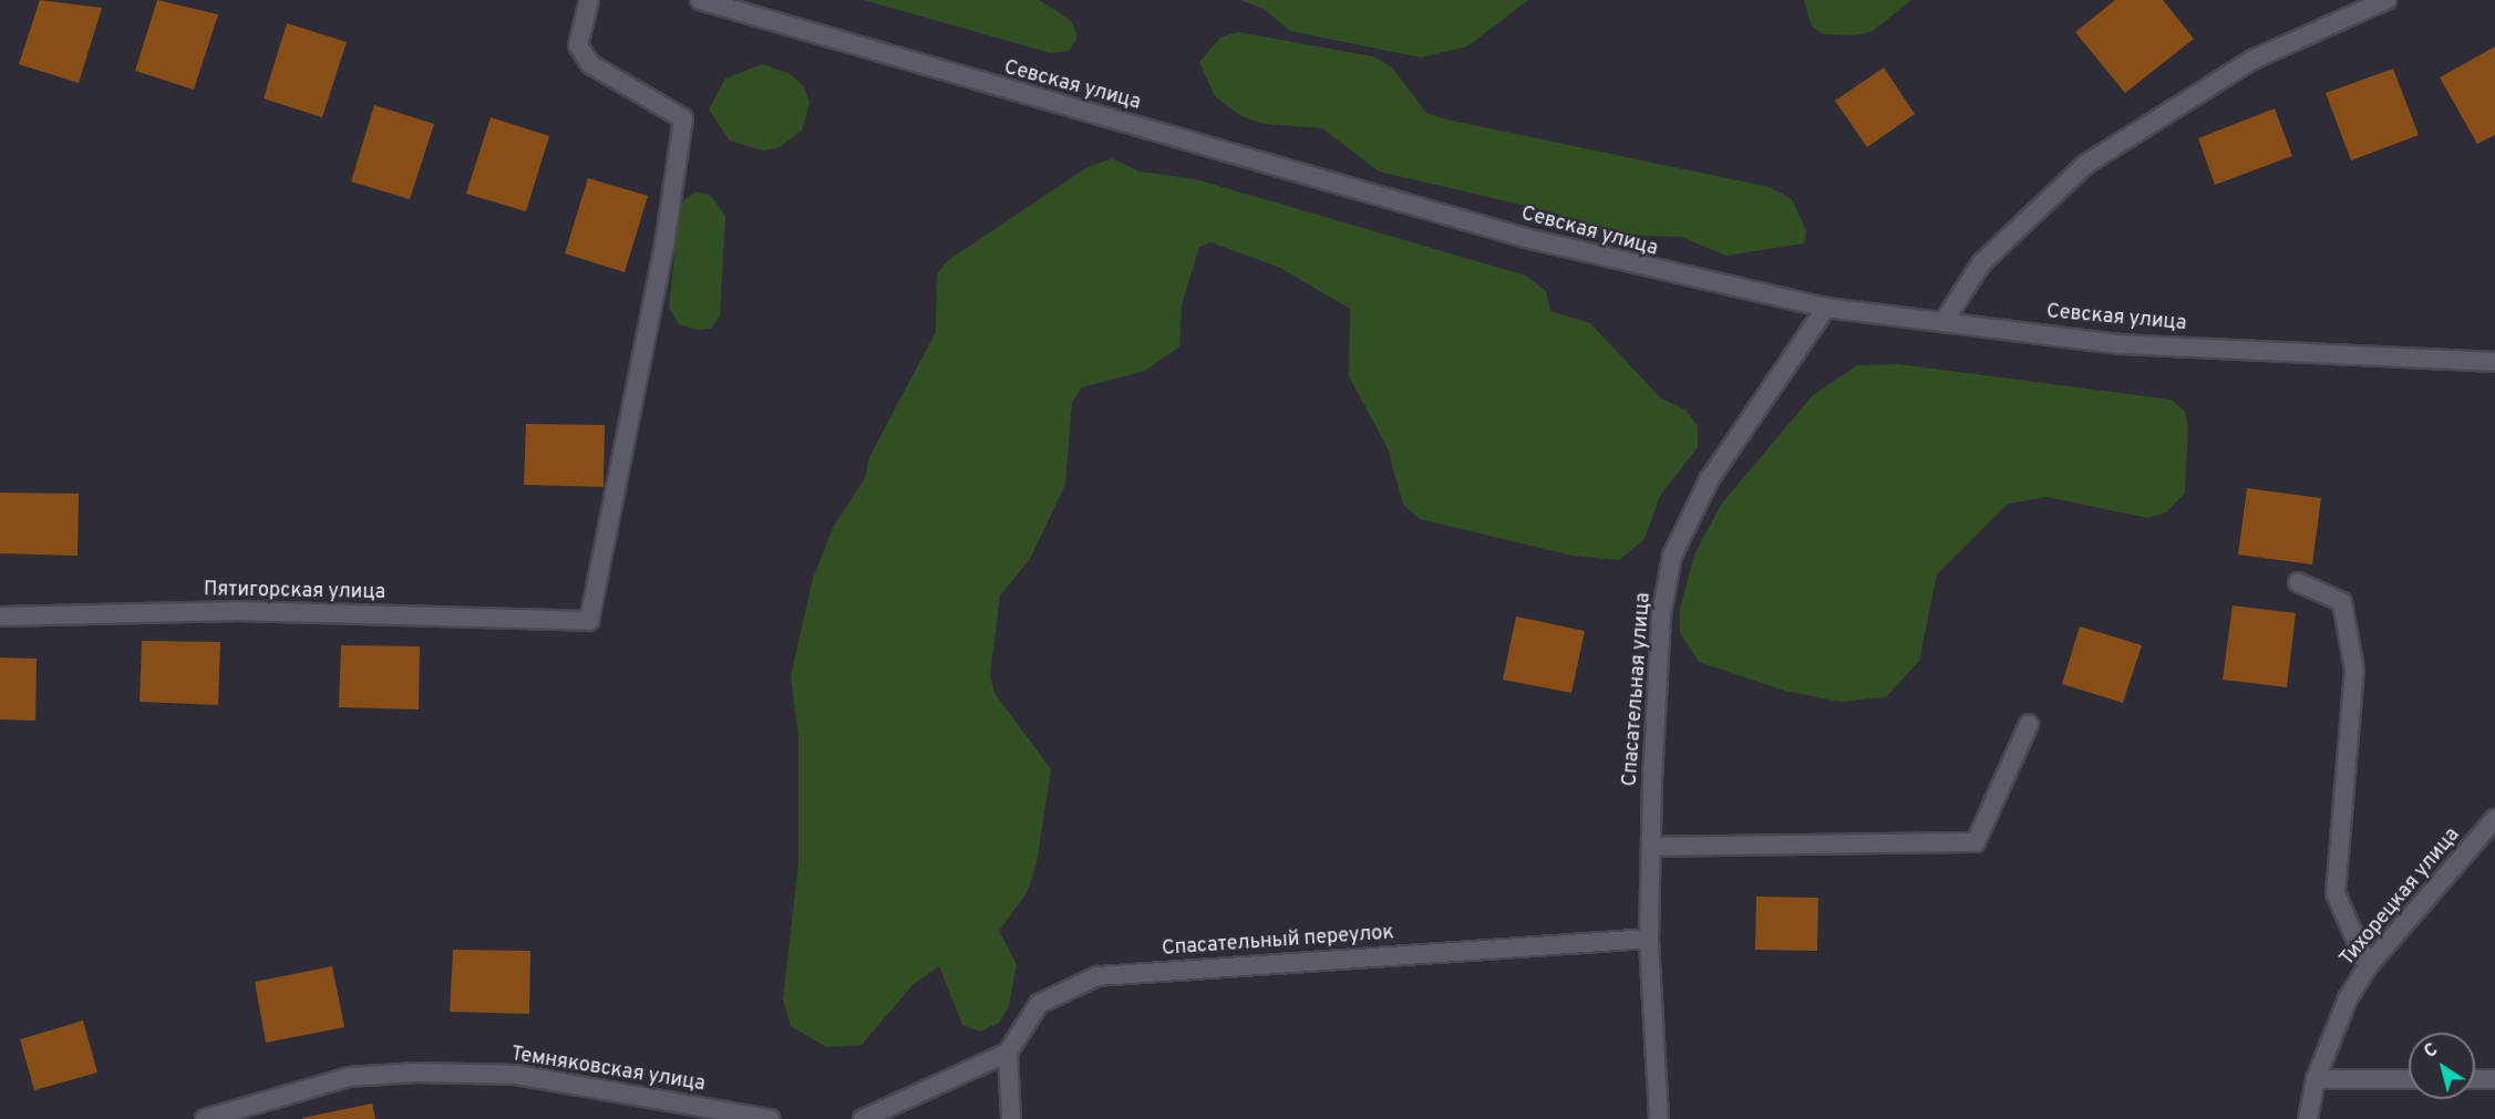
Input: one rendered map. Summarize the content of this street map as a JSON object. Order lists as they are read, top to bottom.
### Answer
{
  "streets": {
    "street": [
      "Севская улица",
      "Пятигорская улица",
      "Спасательная улица",
      "Тихорецкая улица",
      "Спасательный переулок",
      "Темняковская улица"
    ]
  },
  "crossings": [
    ["Севская улица", "Спасательная улица"],
    ["Спасательная улица", "Спасательный переулок"]
  ],
  "north": "top left"
}
